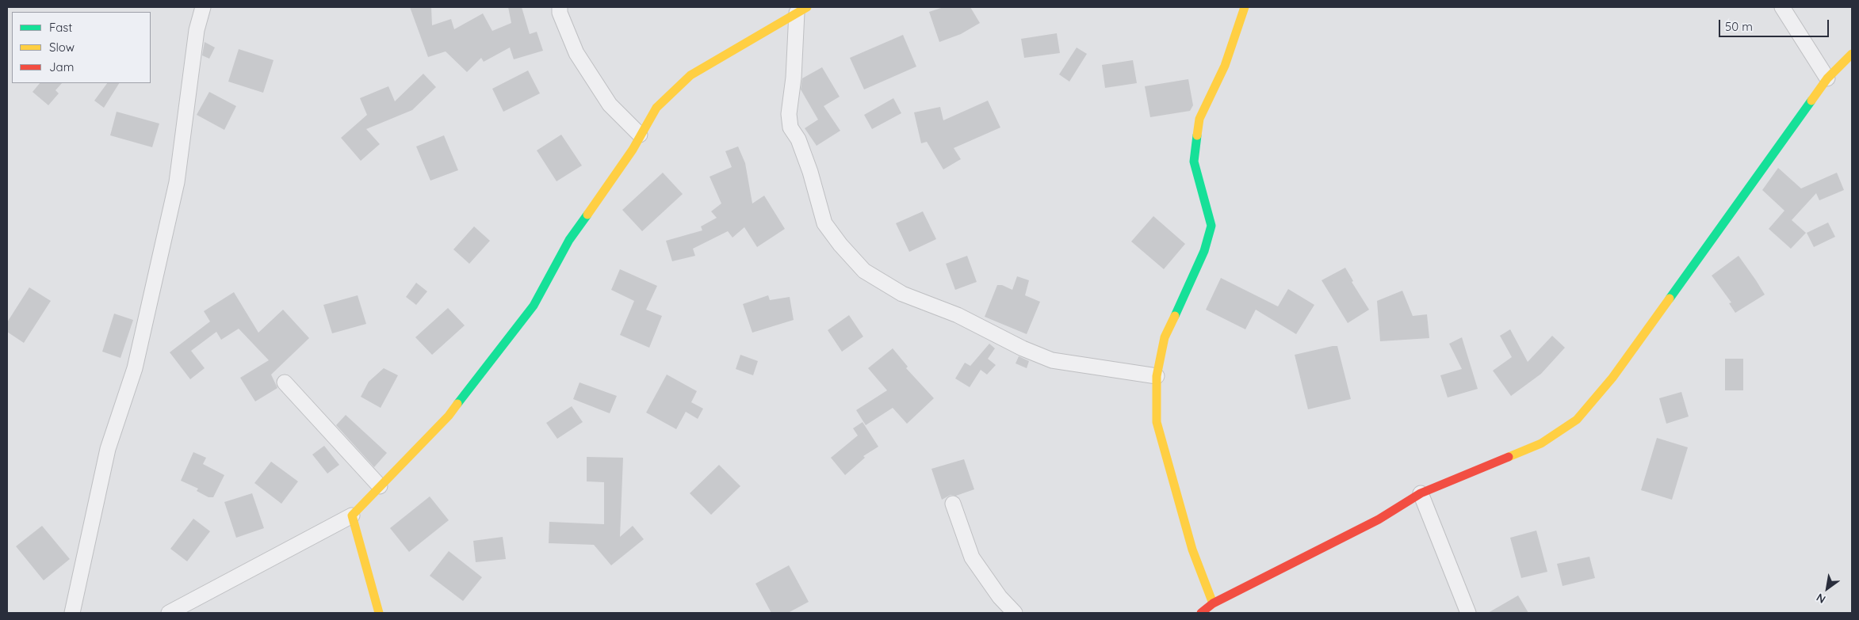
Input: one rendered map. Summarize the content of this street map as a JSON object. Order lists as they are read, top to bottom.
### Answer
{
  "legend": ["Fast", "Slow", "Jam"],
  "scale_bar": "50 m",
  "north": "bottom left"
}
